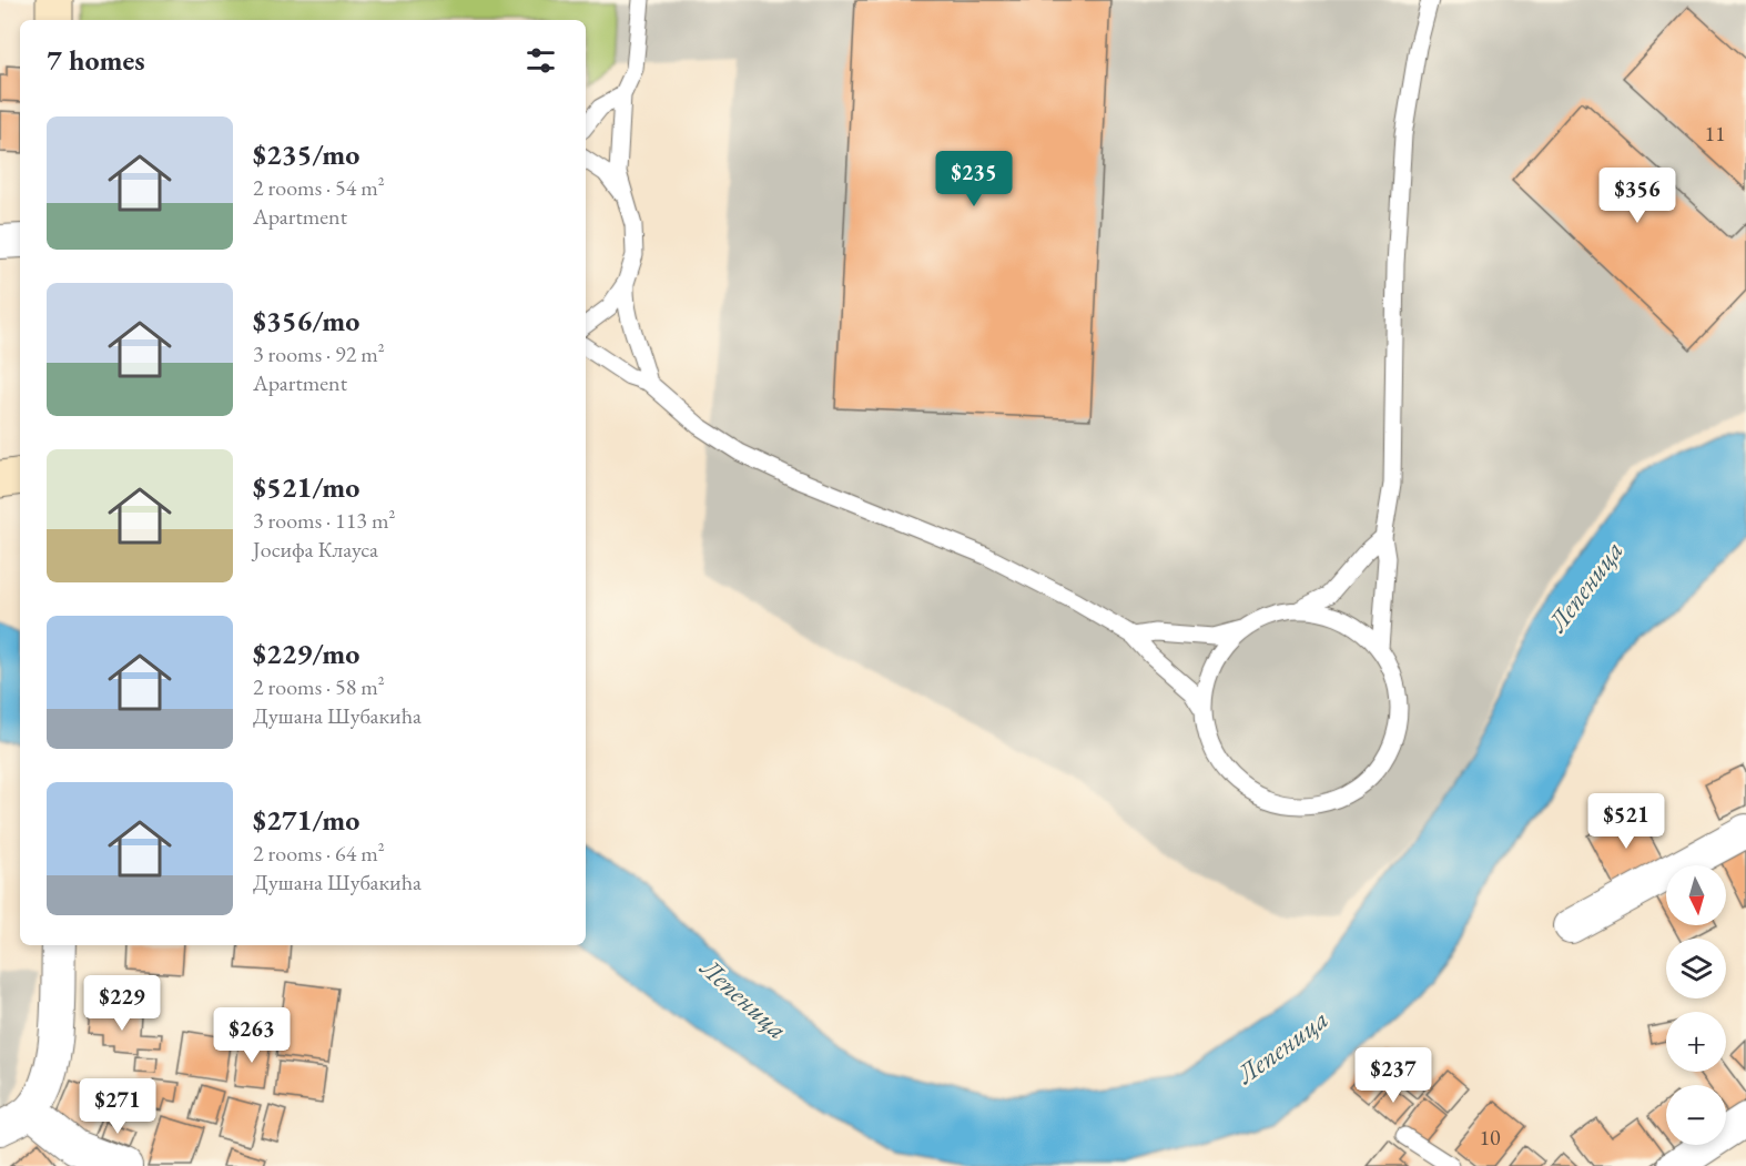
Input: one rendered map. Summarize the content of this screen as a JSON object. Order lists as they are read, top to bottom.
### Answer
{
  "water": ["Лепеница"],
  "house_numbers": ["11", "10"],
  "north": "bottom",
  "page": {
    "heading": "7 homes",
    "list": [
      {
        "name": "$235/mo",
        "note": "2 rooms · 54 m² · Apartment"
      },
      {
        "name": "$356/mo",
        "note": "3 rooms · 92 m² · Apartment"
      },
      {
        "name": "$521/mo",
        "note": "3 rooms · 113 m² · Јосифа Клауса"
      },
      {
        "name": "$229/mo",
        "note": "2 rooms · 58 m² · Душана Шубакића"
      },
      {
        "name": "$271/mo",
        "note": "2 rooms · 64 m² · Душана Шубакића"
      }
    ],
    "price": [
      "$235",
      "$356",
      "$521",
      "$229",
      "$263",
      "$237",
      "$271"
    ],
    "map_buttons": ["+", "−"]
  }
}
